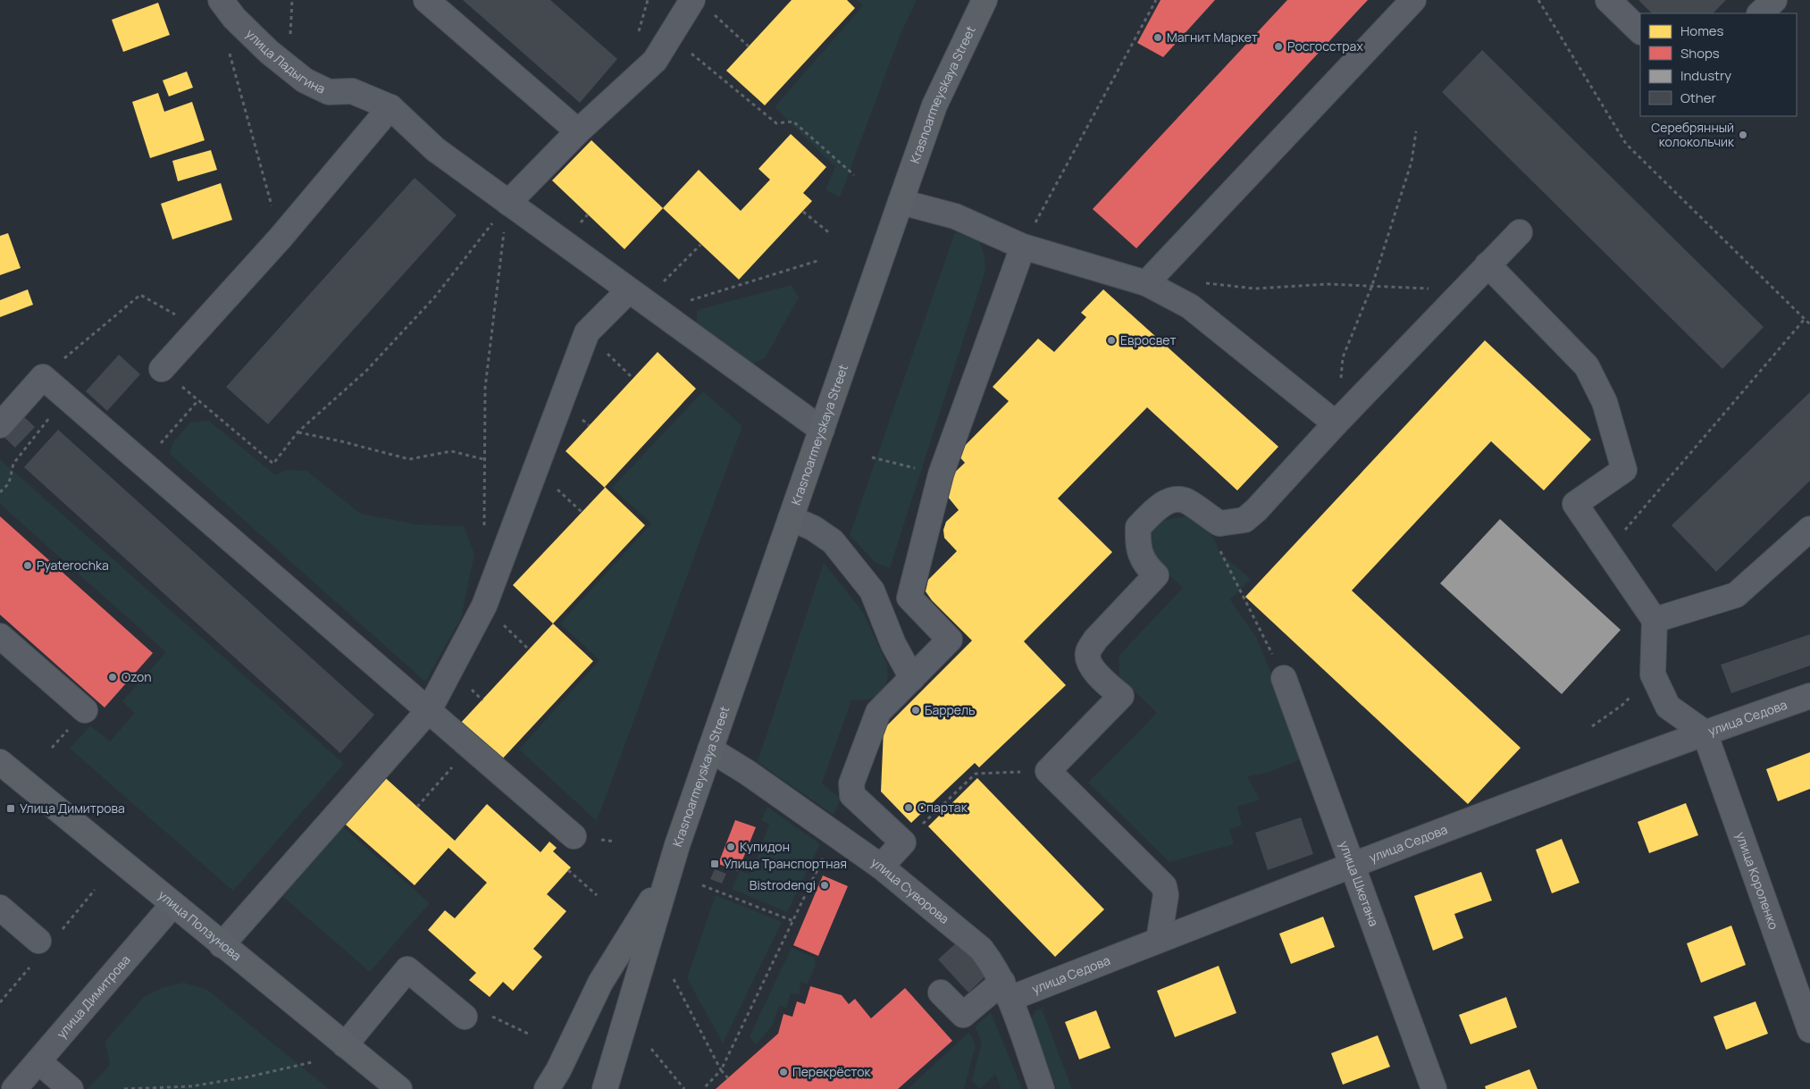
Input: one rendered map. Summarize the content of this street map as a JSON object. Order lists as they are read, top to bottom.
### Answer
{
  "streets": {
    "main road": ["Krasnoarmeyskaya Street", "улица Ползунова"],
    "street": [
      "улица Ладыгина",
      "улица Седова",
      "улица Короленко",
      "улица Шкетана",
      "улица Суворова",
      "улица Димитрова"
    ]
  },
  "crossings": [
    ["Krasnoarmeyskaya Street", "улица Суворова"],
    ["улица Седова", "улица Короленко"],
    ["улица Седова", "улица Шкетана"],
    ["улица Седова", "улица Суворова"],
    ["улица Ползунова", "улица Димитрова"]
  ],
  "places": {
    "other": [
      "Магнит Маркет",
      "Росгосстрах",
      "Серебрянный колокольчик",
      "Евросвет",
      "Pyaterochka",
      "Ozon",
      "Баррель",
      "Спартак",
      "Купидон",
      "Bistrodengi",
      "Перекрёсток"
    ],
    "transit": ["Улица Димитрова", "Улица Транспортная"]
  },
  "legend": [
    "Homes",
    "Shops",
    "Industry",
    "Other"
  ]
}
